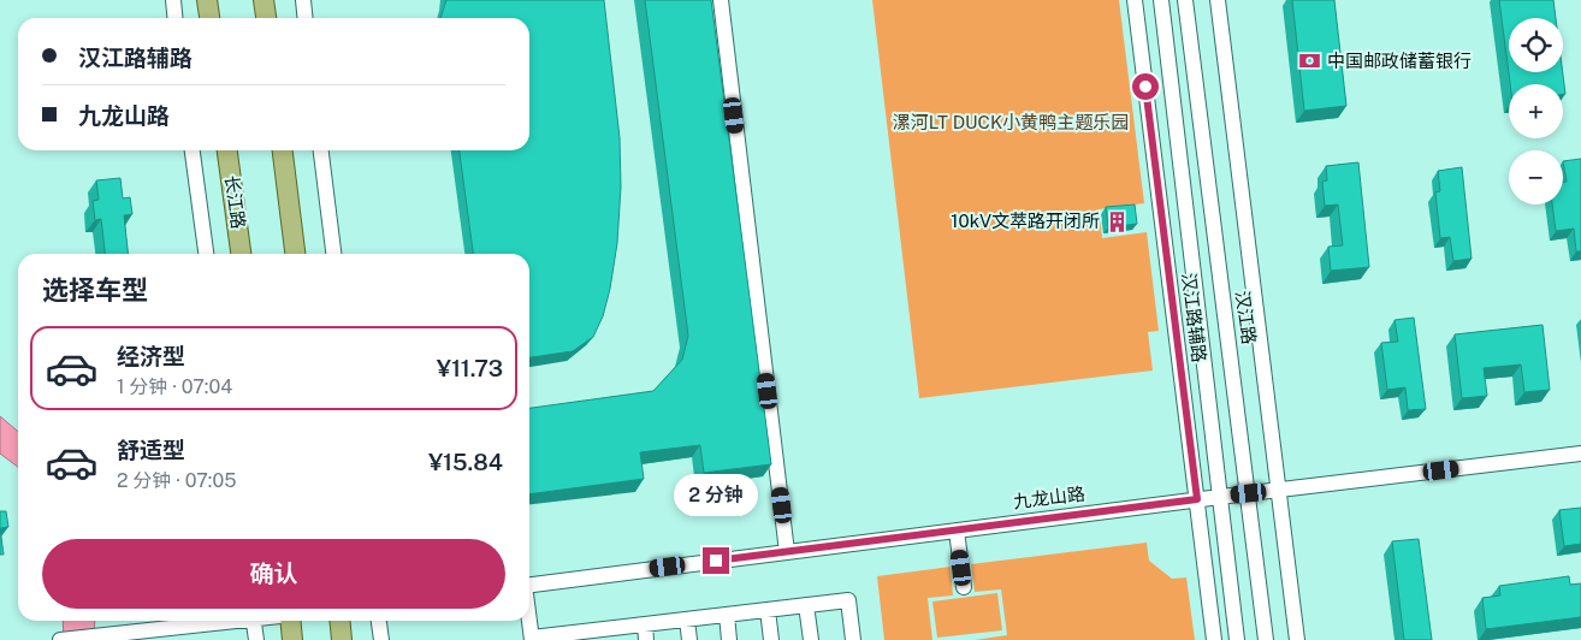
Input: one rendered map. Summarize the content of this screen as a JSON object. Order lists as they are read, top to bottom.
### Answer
{
  "streets": {
    "main road": ["长江路"],
    "street": ["汉江路辅路", "汉江路", "九龙山路"]
  },
  "crossings": [
    ["汉江路辅路", "九龙山路"],
    ["汉江路", "九龙山路"]
  ],
  "parks": ["漯河LT DUCK小黄鸭主题乐园"],
  "places": {
    "bank": ["中国邮政储蓄银行"],
    "building": ["10kV文萃路开闭所"]
  },
  "page": {
    "map_buttons": ["+", "−"],
    "banner": ["汉江路辅路", "九龙山路"],
    "heading": "选择车型",
    "list": [
      {
        "name": "经济型",
        "note": "1 分钟 · 07:04",
        "value": "¥11.73"
      },
      {
        "name": "舒适型",
        "note": "2 分钟 · 07:05",
        "value": "¥15.84"
      }
    ],
    "bubble": "2 分钟",
    "buttons": "确认"
  }
}
